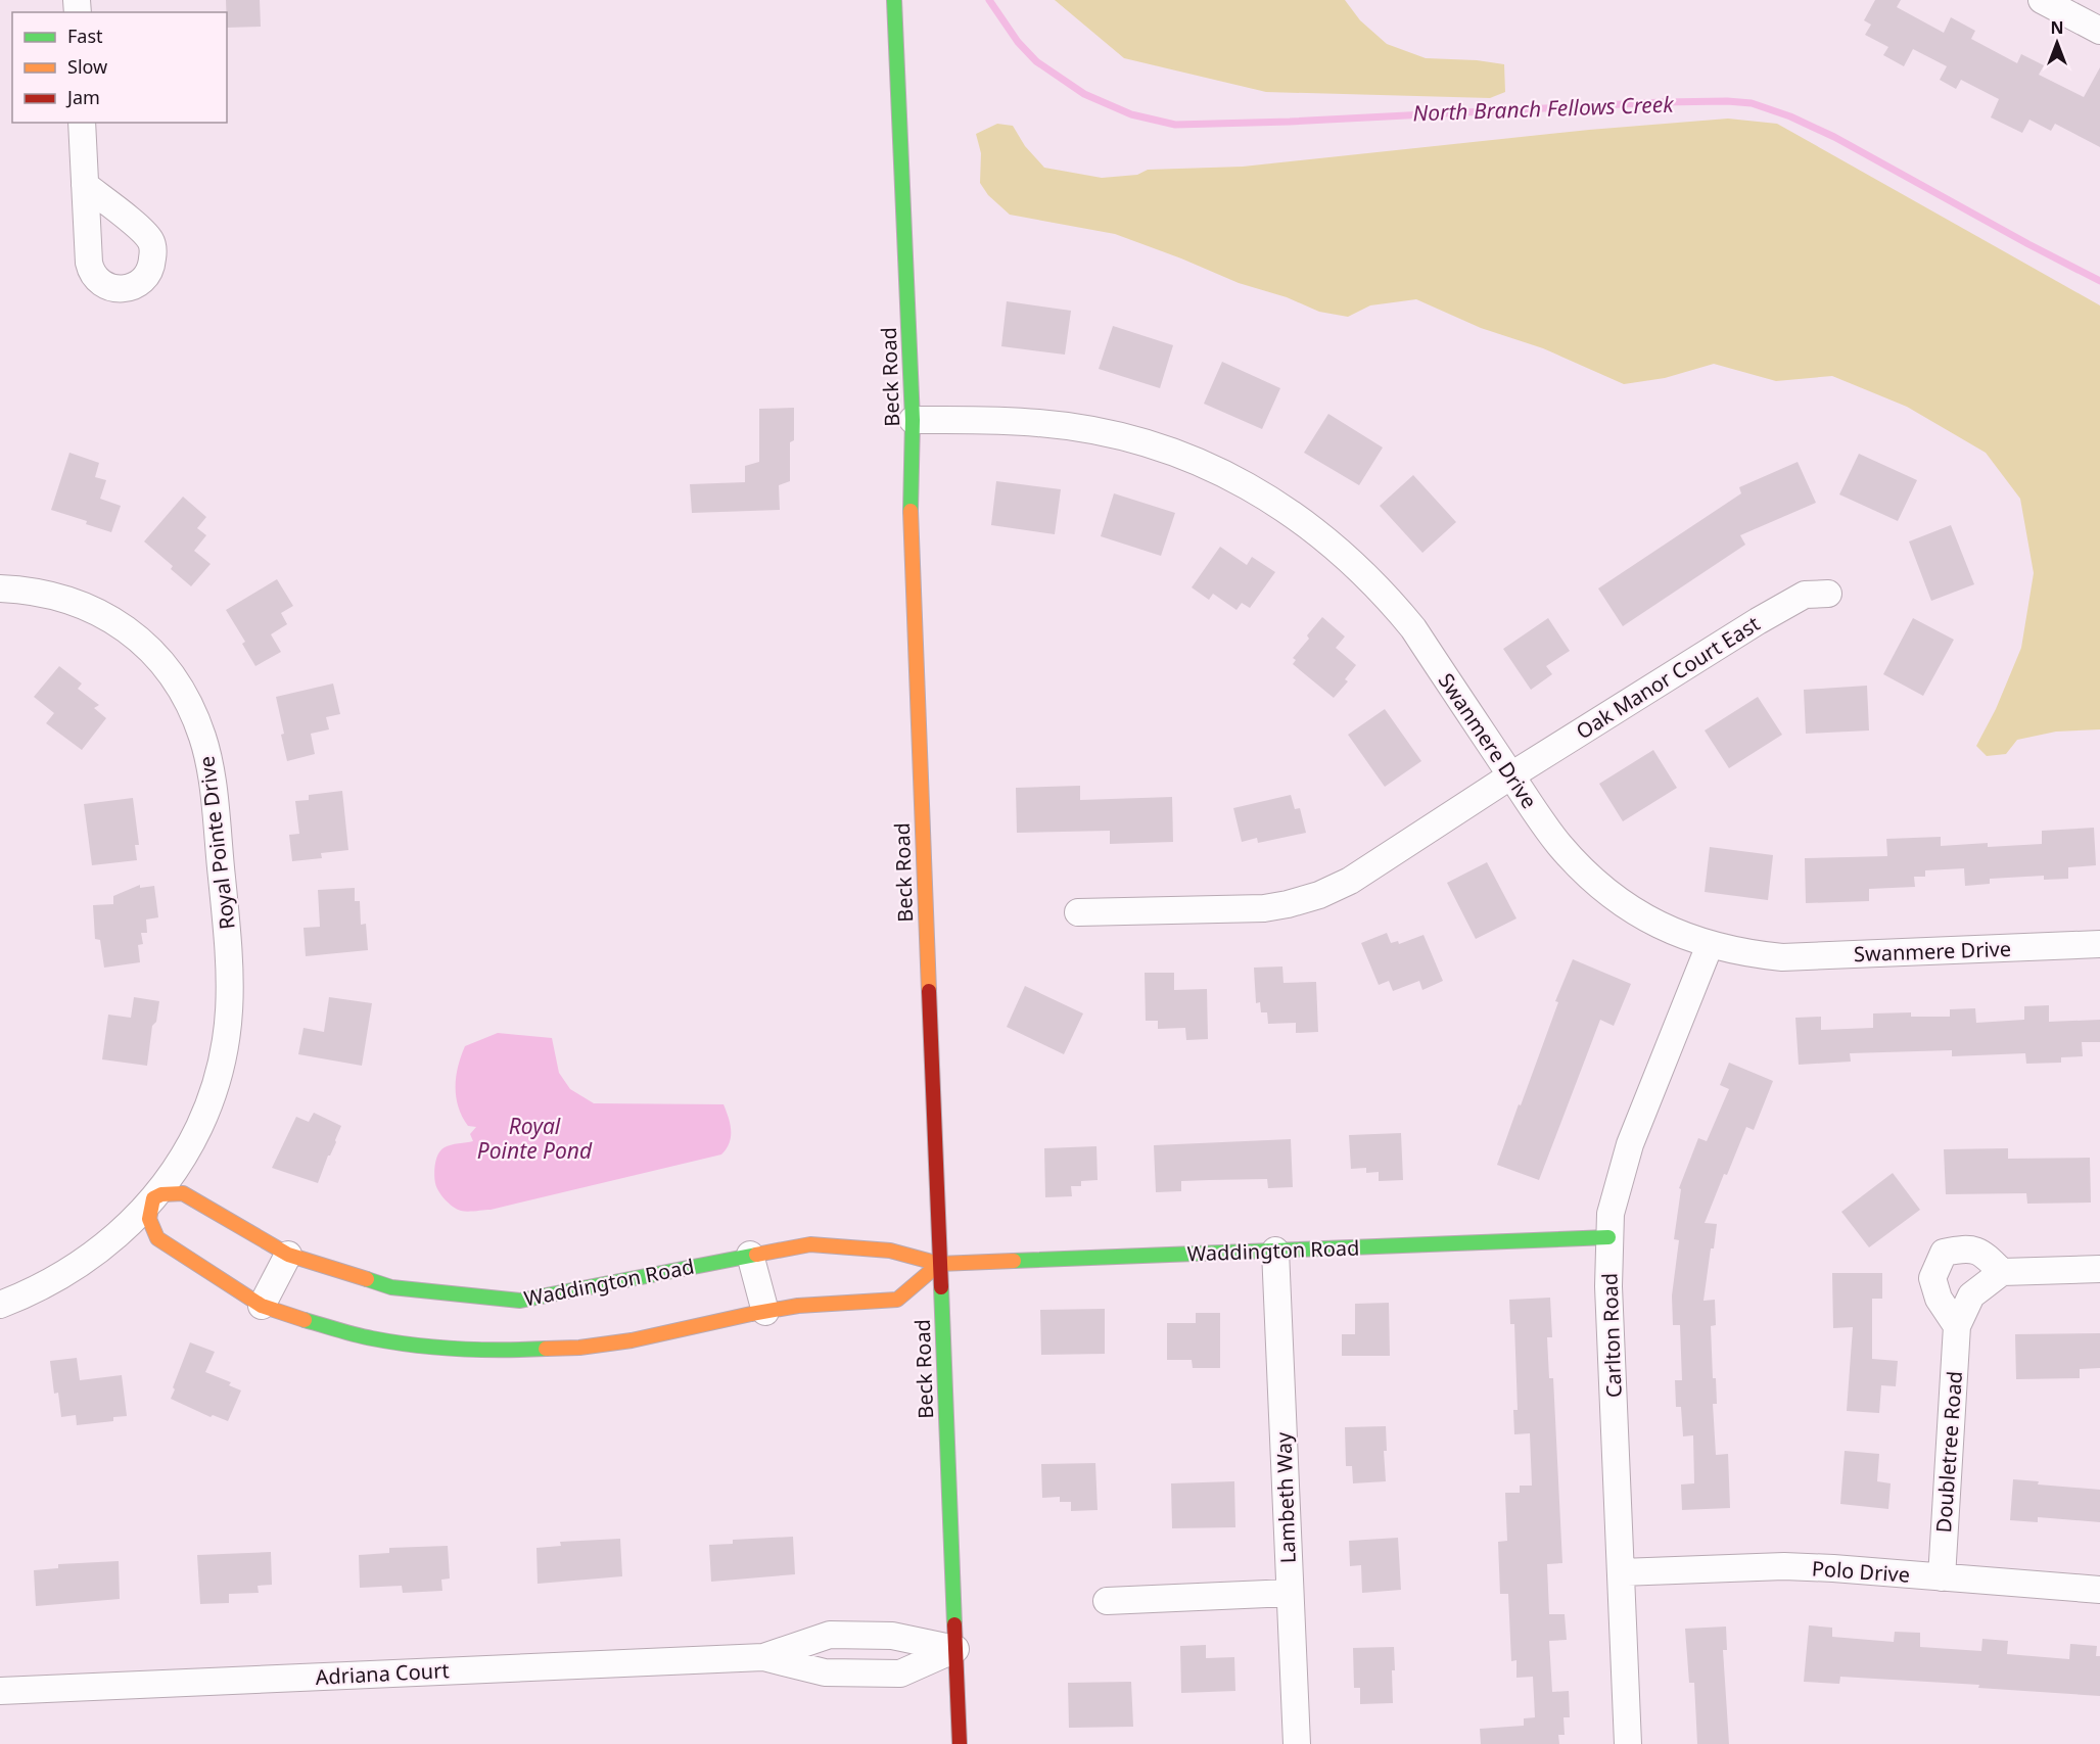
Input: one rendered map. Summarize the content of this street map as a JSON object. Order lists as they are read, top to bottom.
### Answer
{
  "streets": {
    "street": [
      "Beck Road",
      "Oak Manor Court East",
      "Swanmere Drive",
      "Royal Pointe Drive",
      "Waddington Road",
      "Carlton Road",
      "Doubletree Road",
      "Lambeth Way",
      "Polo Drive",
      "Adriana Court"
    ]
  },
  "crossings": [
    ["Beck Road", "Swanmere Drive"],
    ["Beck Road", "Waddington Road"],
    ["Beck Road", "Adriana Court"],
    ["Oak Manor Court East", "Swanmere Drive"],
    ["Swanmere Drive", "Carlton Road"],
    ["Royal Pointe Drive", "Waddington Road"],
    ["Waddington Road", "Carlton Road"],
    ["Waddington Road", "Lambeth Way"],
    ["Carlton Road", "Polo Drive"],
    ["Doubletree Road", "Polo Drive"]
  ],
  "water": ["North Branch Fellows Creek", "Royal Pointe Pond"],
  "legend": ["Fast", "Slow", "Jam"],
  "north": "top"
}
